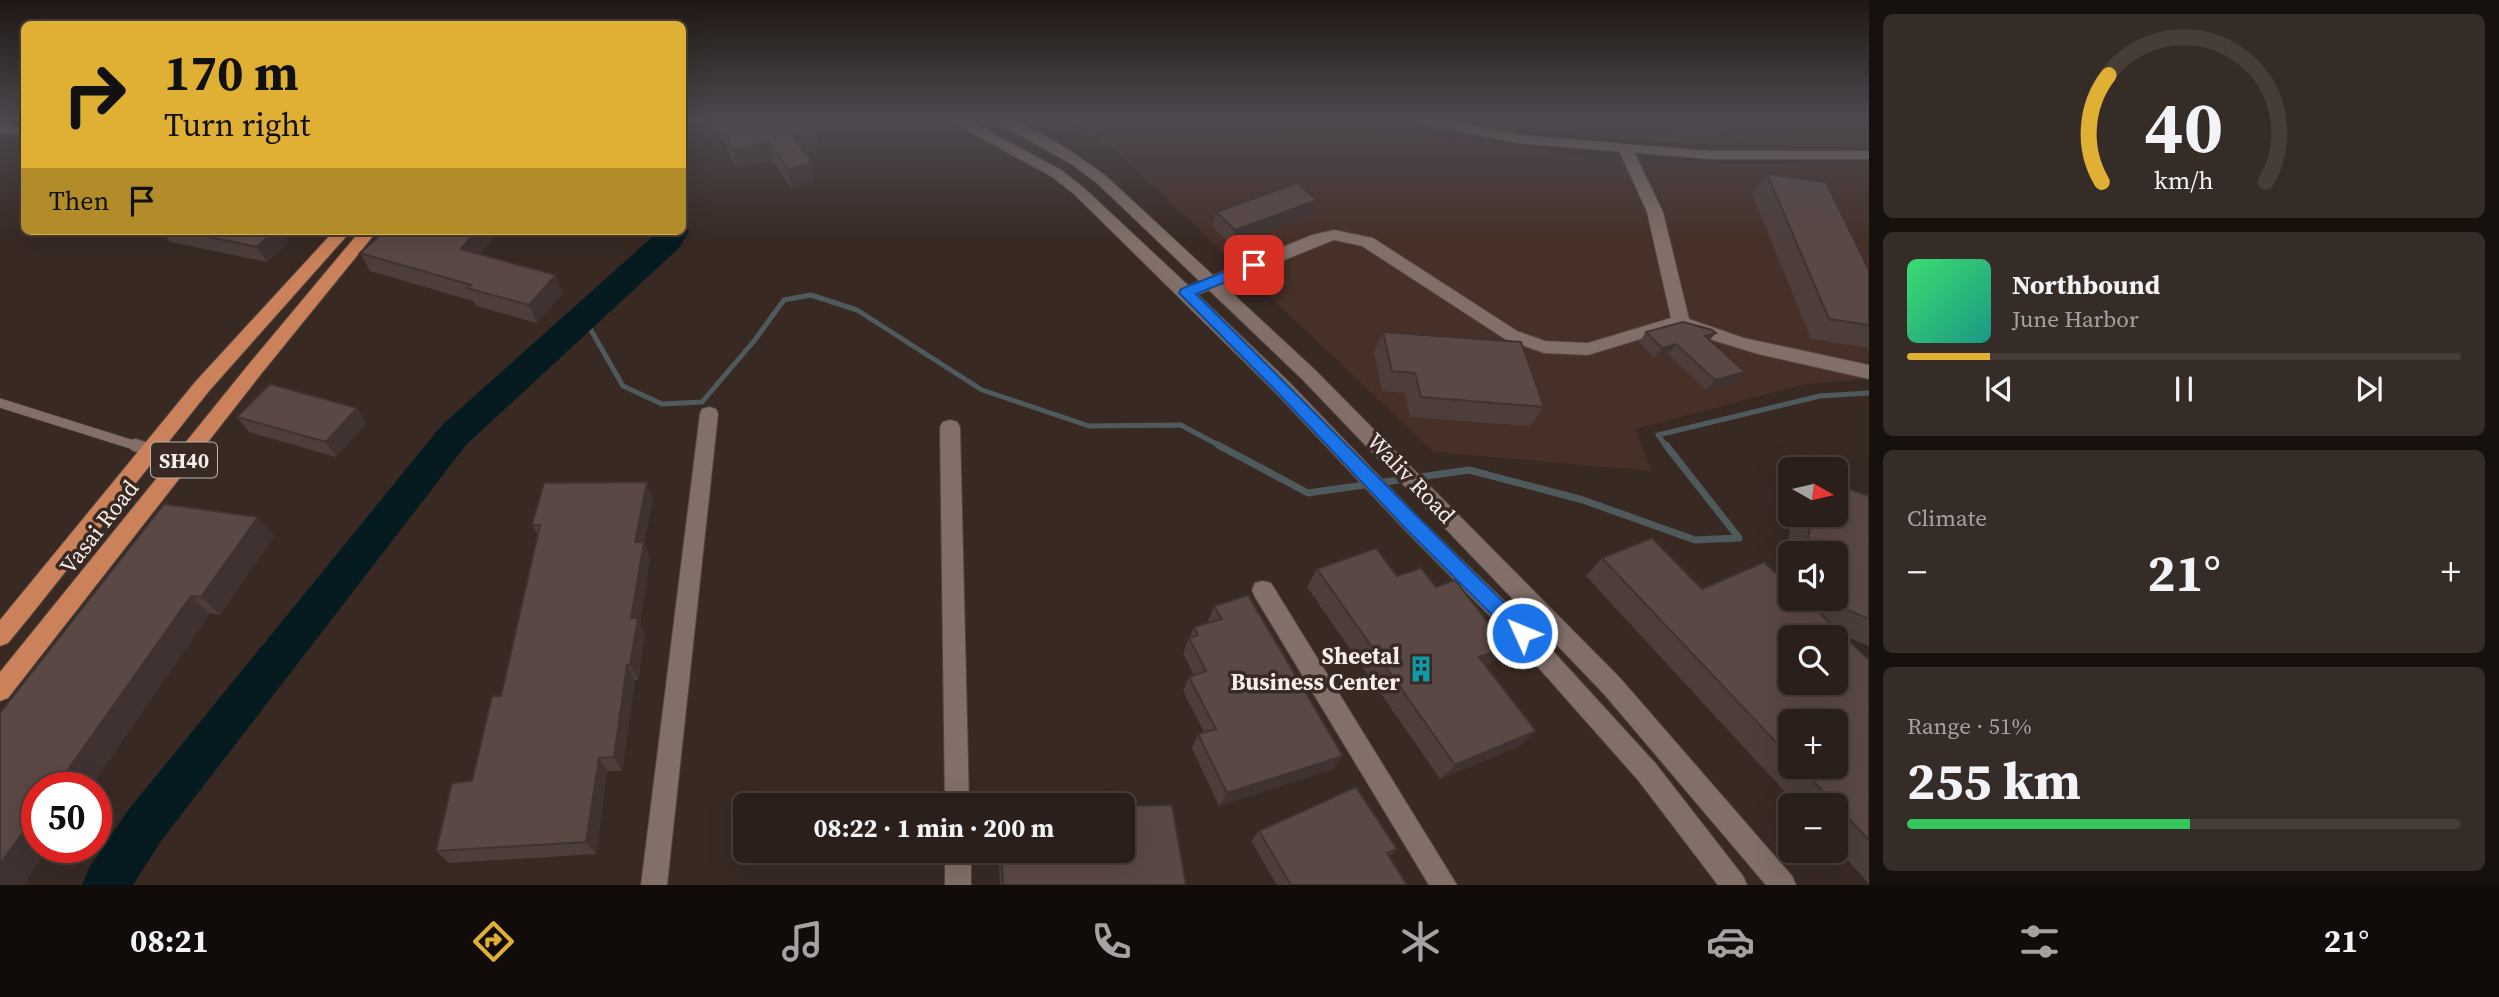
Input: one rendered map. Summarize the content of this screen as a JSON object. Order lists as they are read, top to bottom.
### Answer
{
  "streets": {
    "main road": ["SH40", "Vasai Road"],
    "street": ["Waliv Road"]
  },
  "places": {
    "building": ["Sheetal Business Center"]
  },
  "north": "right",
  "page": {
    "turn": ["170 m", "Turn right"],
    "then": "Then",
    "song": ["Northbound", "June Harbor"],
    "tile": [
      "Climate",
      ["Range · 51%", "255 km"]
    ],
    "map_buttons": ["+", "−"],
    "heat": ["−", "21°", "+"],
    "limit": "50",
    "trip": "08:22 · 1 min · 200 m",
    "tabs": ["08:21", "21°"],
    "gauge": ["40", "km/h"]
  }
}
